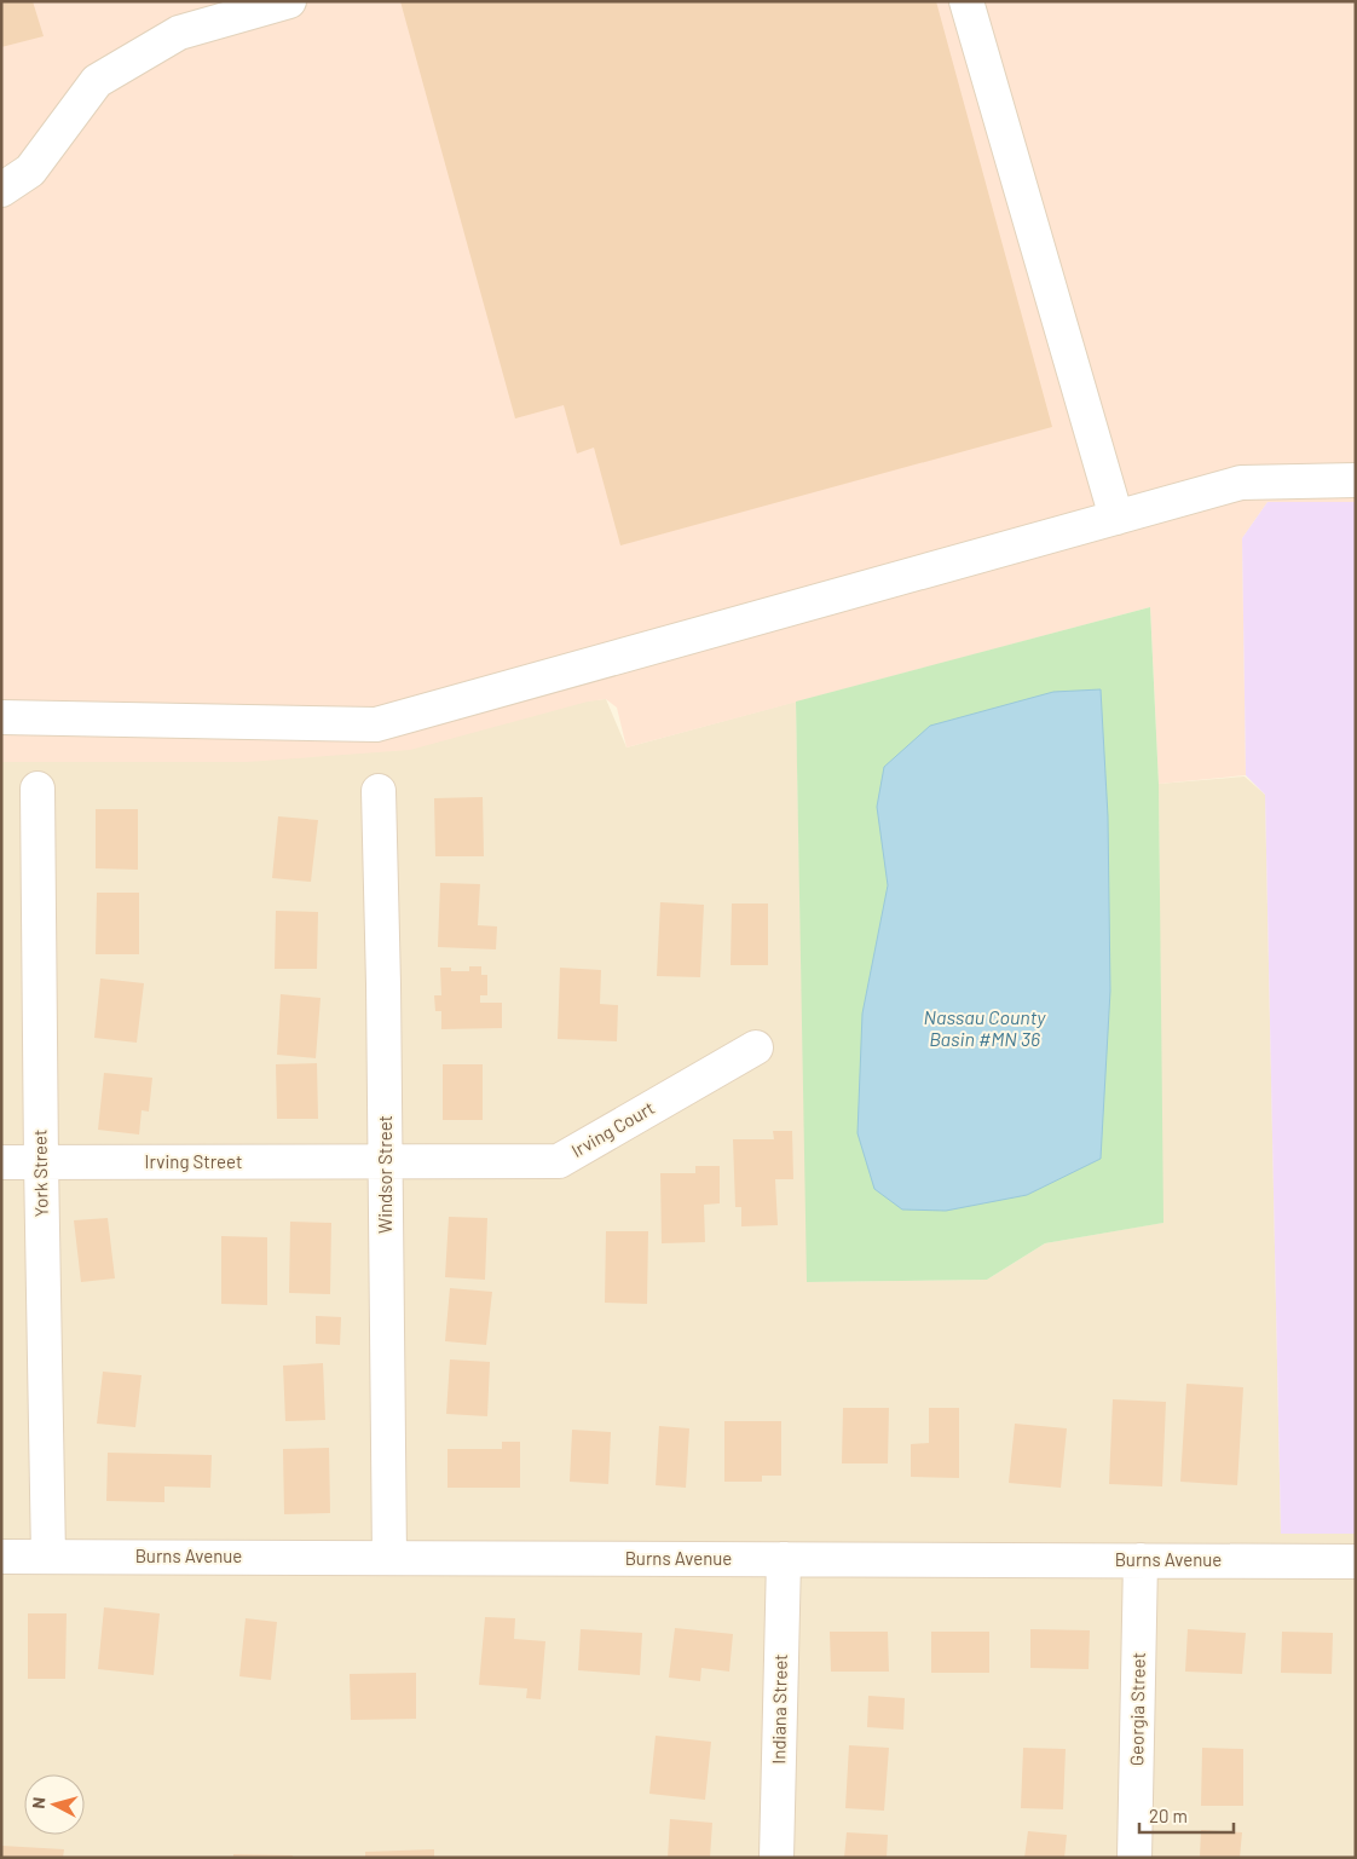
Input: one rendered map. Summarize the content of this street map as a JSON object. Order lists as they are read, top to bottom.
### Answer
{
  "streets": {
    "street": [
      "Irving Court",
      "Irving Street",
      "York Street",
      "Windsor Street",
      "Burns Avenue",
      "Indiana Street",
      "Georgia Street"
    ]
  },
  "crossings": [
    ["Irving Court", "Irving Street"],
    ["Irving Court", "Windsor Street"],
    ["Irving Street", "York Street"],
    ["Irving Street", "Windsor Street"],
    ["York Street", "Burns Avenue"],
    ["Windsor Street", "Burns Avenue"],
    ["Burns Avenue", "Indiana Street"],
    ["Burns Avenue", "Georgia Street"]
  ],
  "water": ["Nassau County Basin #MN 36"],
  "scale_bar": "20 m",
  "north": "left"
}
